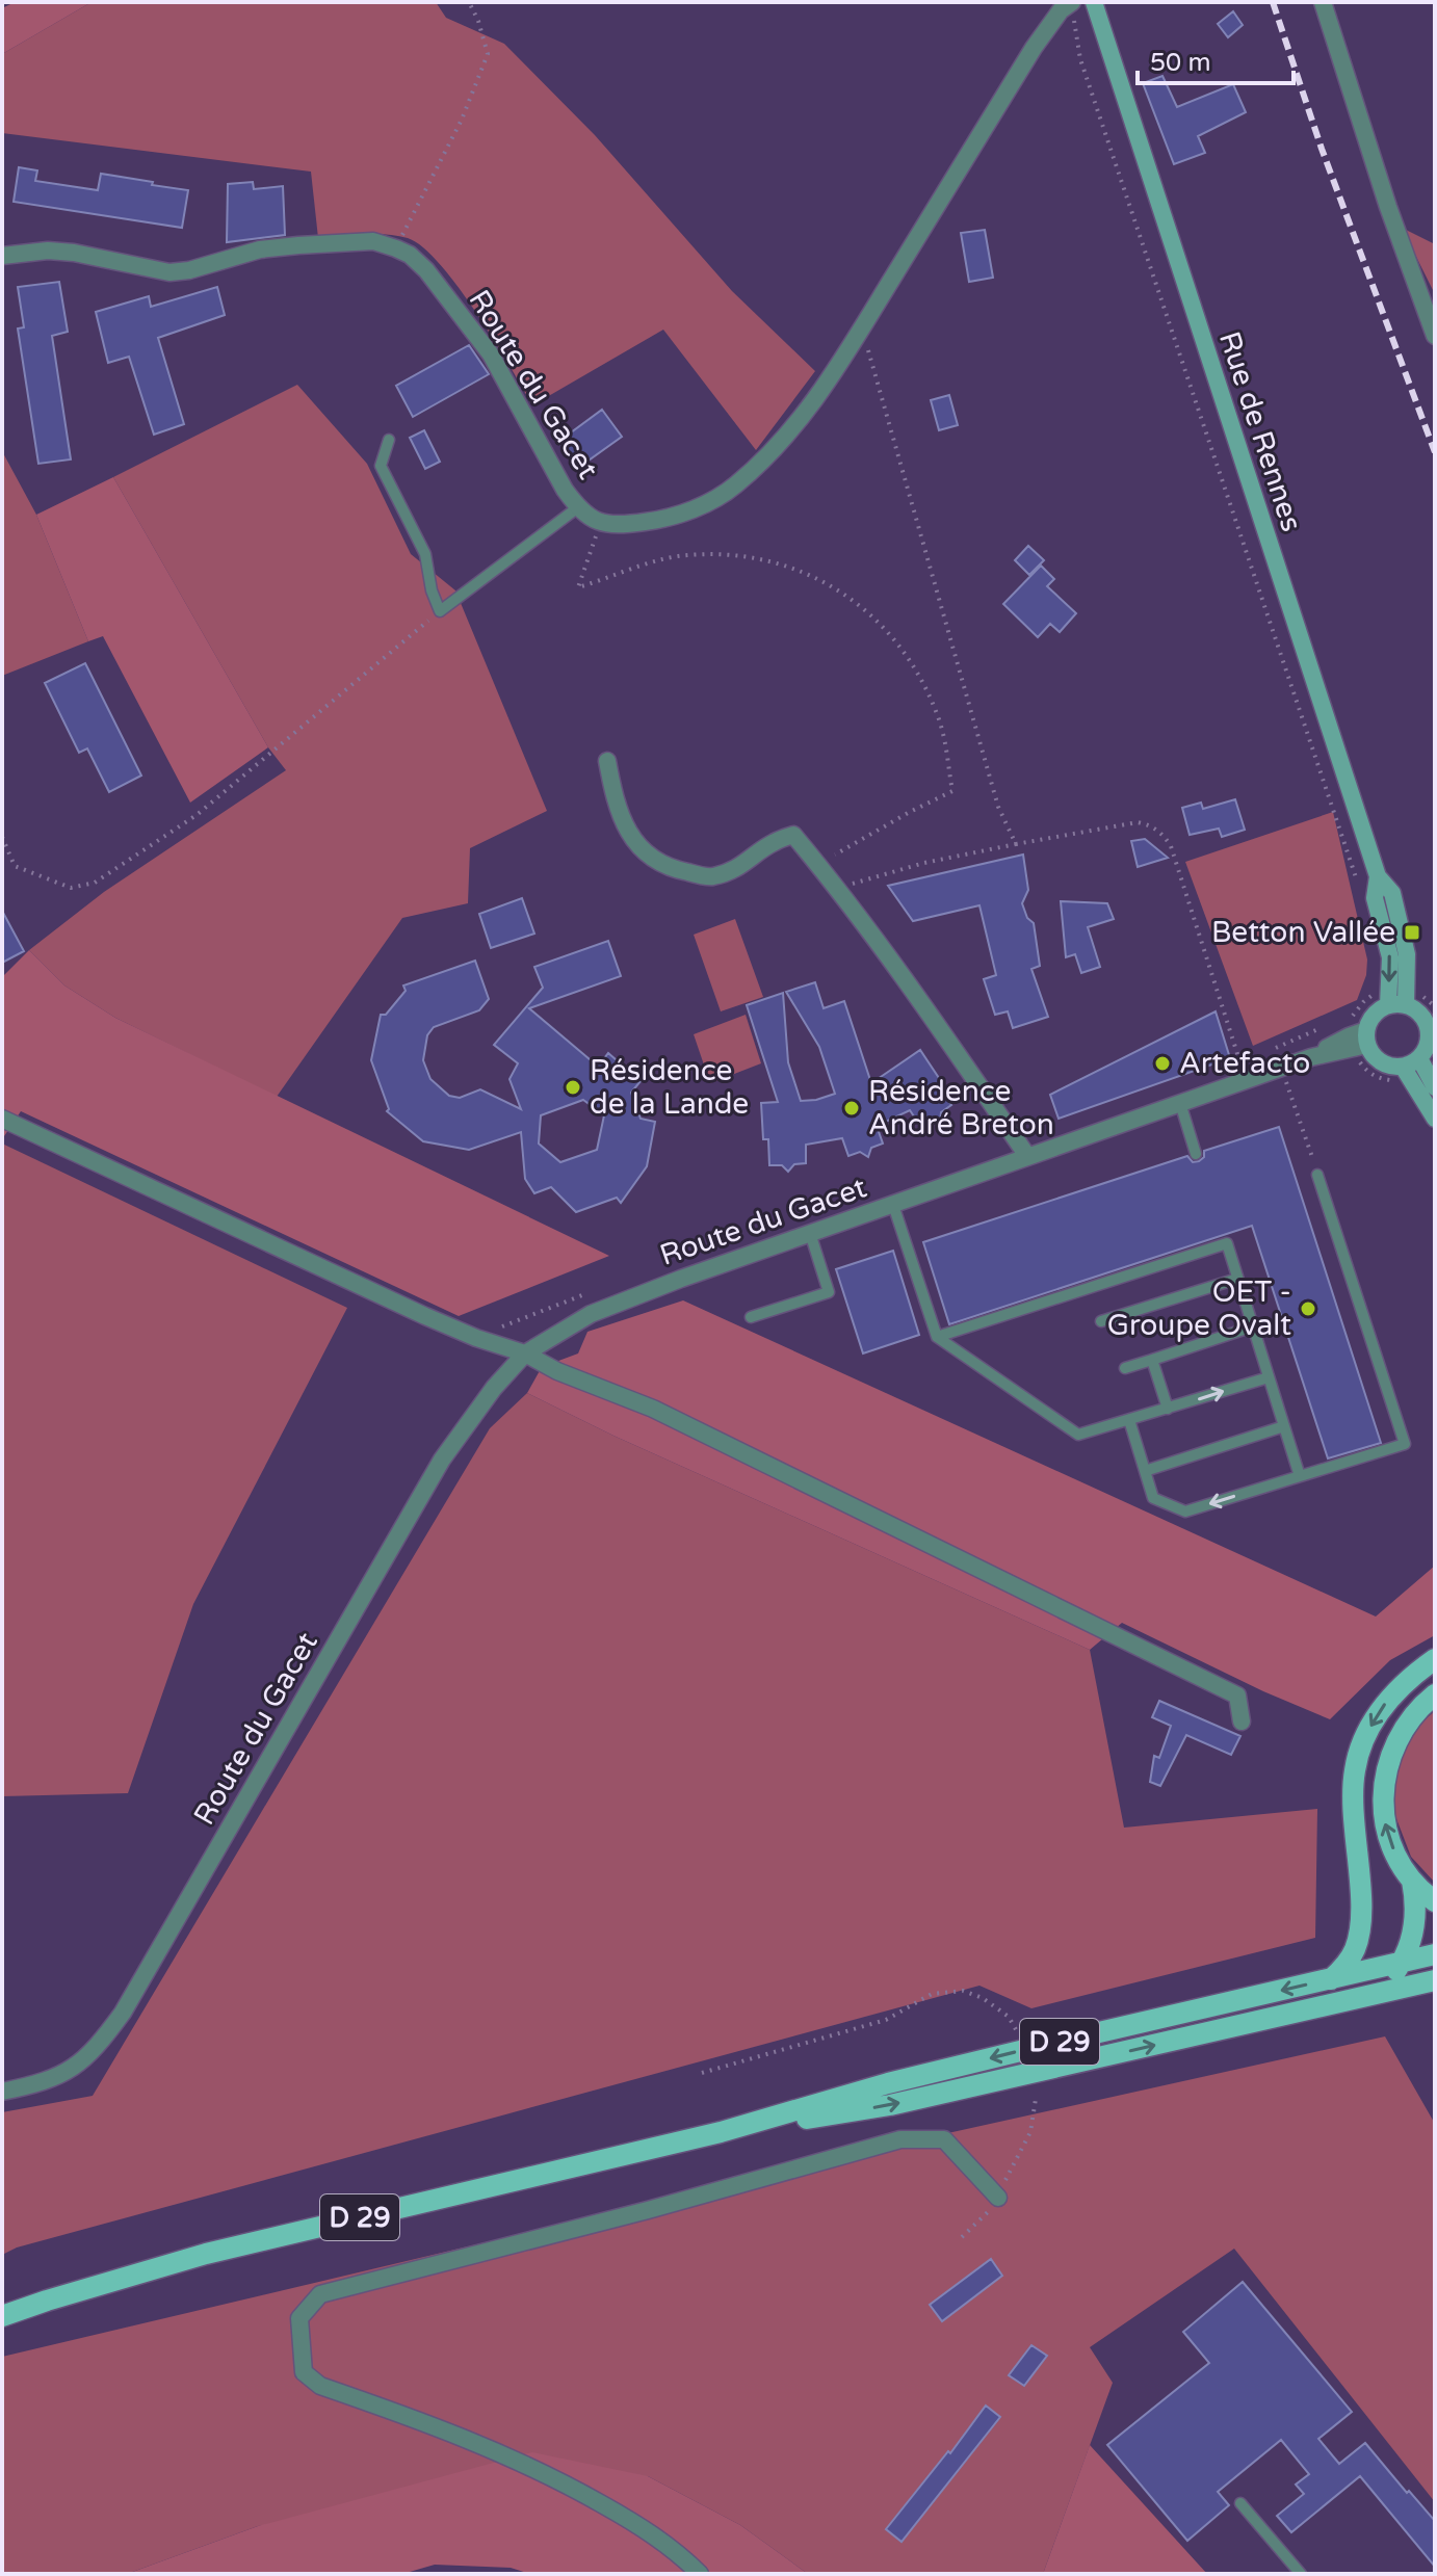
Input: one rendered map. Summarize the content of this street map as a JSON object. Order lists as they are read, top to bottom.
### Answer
{
  "streets": {
    "main road": ["Rue de Rennes", "D 29"],
    "street": ["Route du Gacet"]
  },
  "crossings": [
    ["Route du Gacet", "Rue de Rennes"]
  ],
  "places": {
    "transit": ["Betton Vallée"],
    "other": [
      "Artefacto",
      "Résidence de la Lande",
      "Résidence André Breton",
      "OET - Groupe Ovalt"
    ]
  },
  "scale_bar": "50 m"
}
